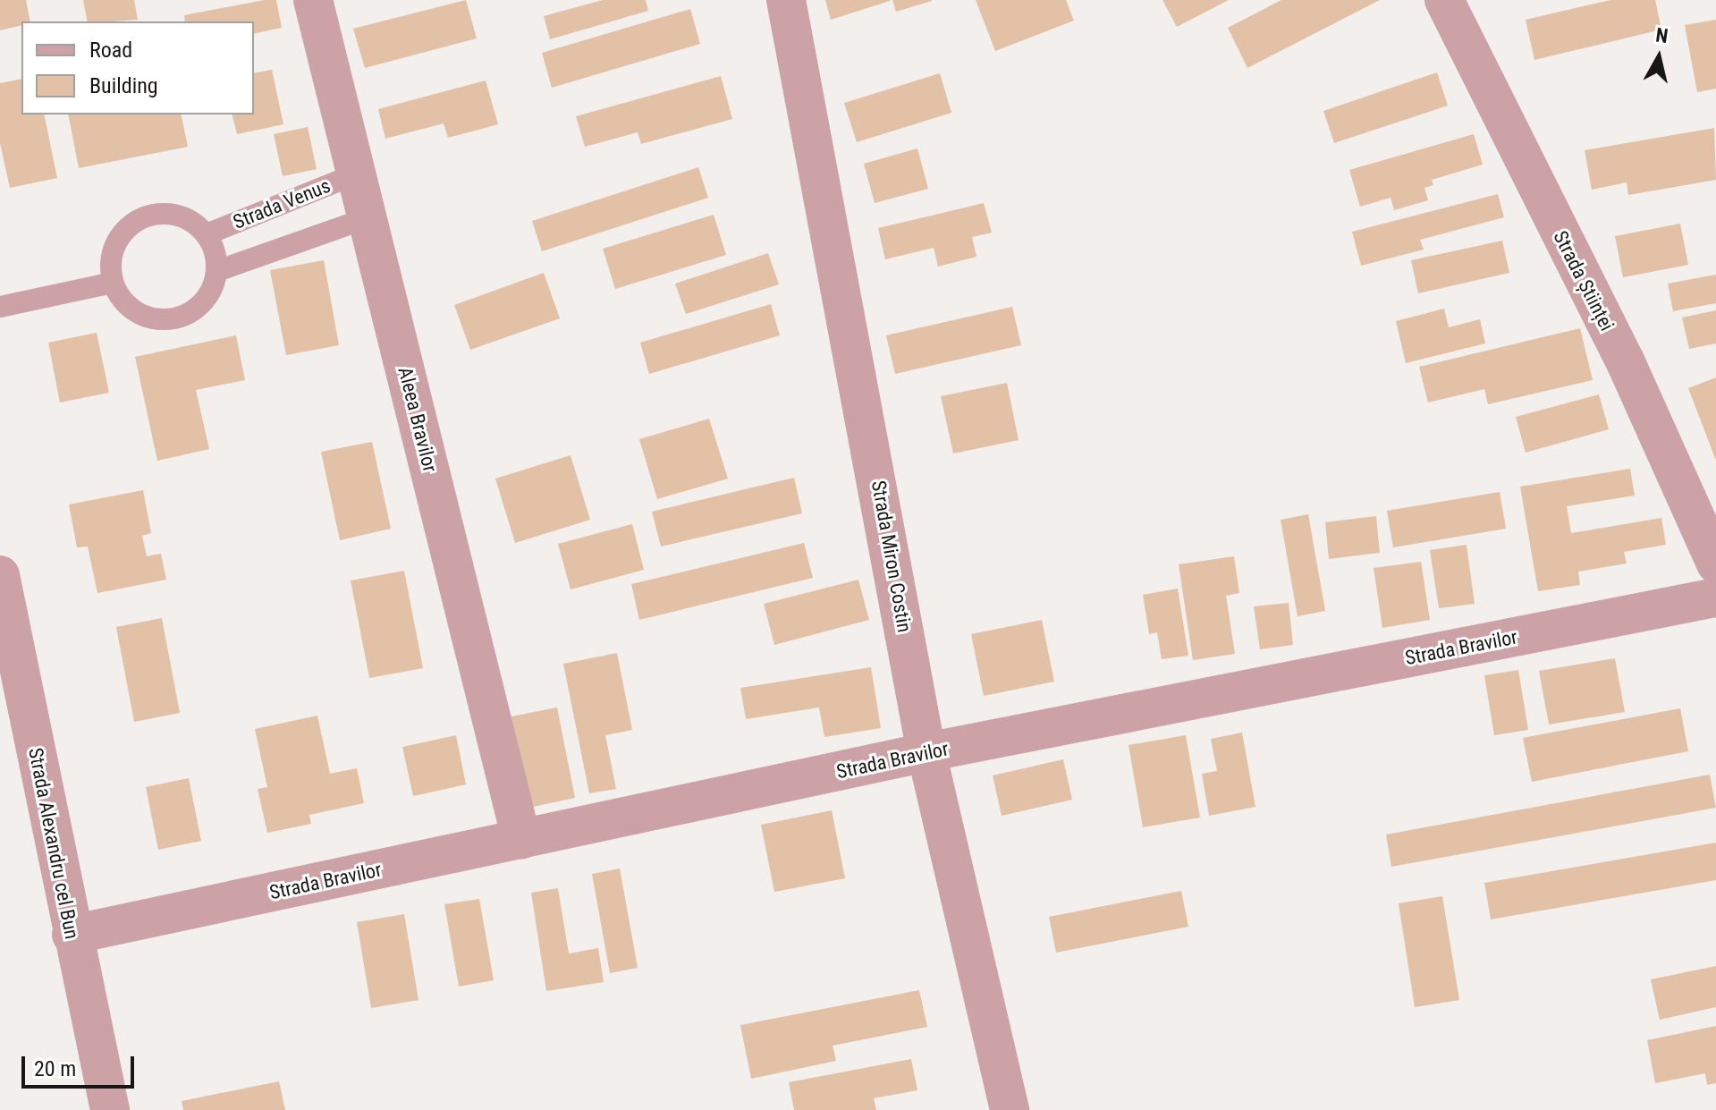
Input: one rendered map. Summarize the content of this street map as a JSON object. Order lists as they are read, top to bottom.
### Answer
{
  "streets": {
    "street": [
      "Strada Științei",
      "Aleea Bravilor",
      "Strada Miron Costin",
      "Strada Bravilor",
      "Strada Alexandru cel Bun"
    ],
    "lane": ["Strada Venus"]
  },
  "crossings": [
    ["Strada Venus", "Aleea Bravilor"],
    ["Aleea Bravilor", "Strada Bravilor"],
    ["Strada Miron Costin", "Strada Bravilor"],
    ["Strada Bravilor", "Strada Alexandru cel Bun"]
  ],
  "legend": ["Road", "Building"],
  "scale_bar": "20 m",
  "north": "top"
}
